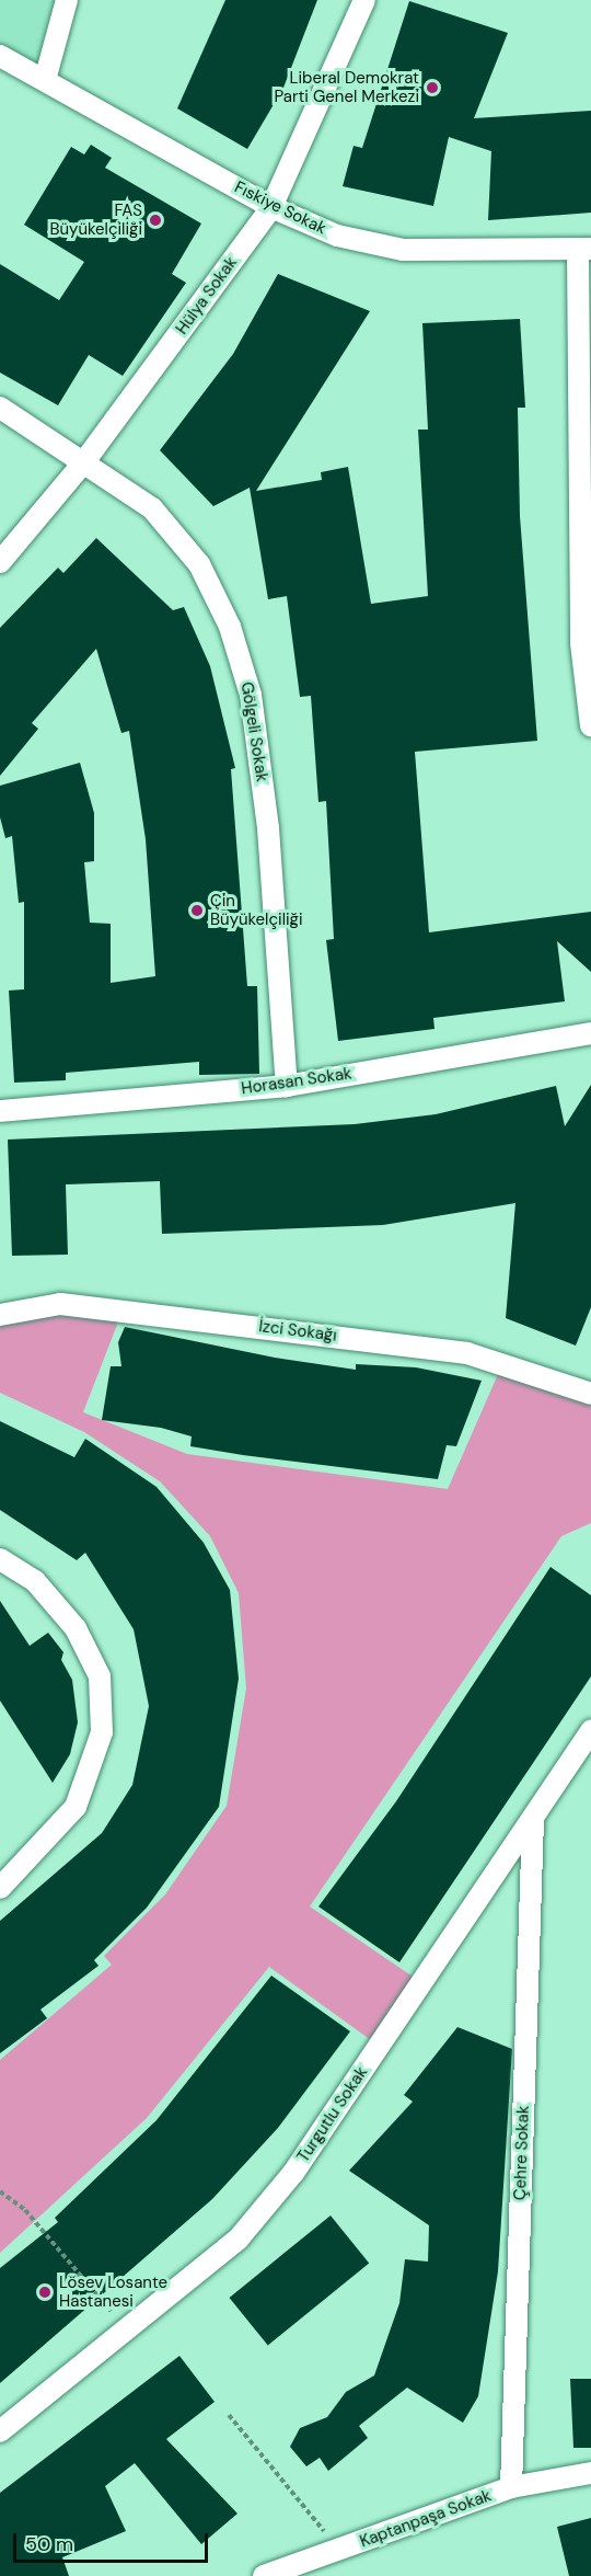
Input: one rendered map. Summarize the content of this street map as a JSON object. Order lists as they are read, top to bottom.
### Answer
{
  "streets": {
    "street": [
      "Fıskiye Sokak",
      "Hülya Sokak",
      "Gölgeli Sokak",
      "Horasan Sokak",
      "İzci Sokağı",
      "Turgutlu Sokak",
      "Çehre Sokak",
      "Kaptanpaşa Sokak"
    ]
  },
  "crossings": [
    ["Fıskiye Sokak", "Hülya Sokak"],
    ["Hülya Sokak", "Gölgeli Sokak"],
    ["Gölgeli Sokak", "Horasan Sokak"],
    ["Turgutlu Sokak", "Çehre Sokak"],
    ["Çehre Sokak", "Kaptanpaşa Sokak"]
  ],
  "places": [
    "Liberal Demokrat Parti Genel Merkezi",
    "FAS Büyükelçiliği",
    "Çin Büyükelçiliği",
    "Lösev Losante Hastanesi"
  ],
  "scale_bar": "50 m"
}
